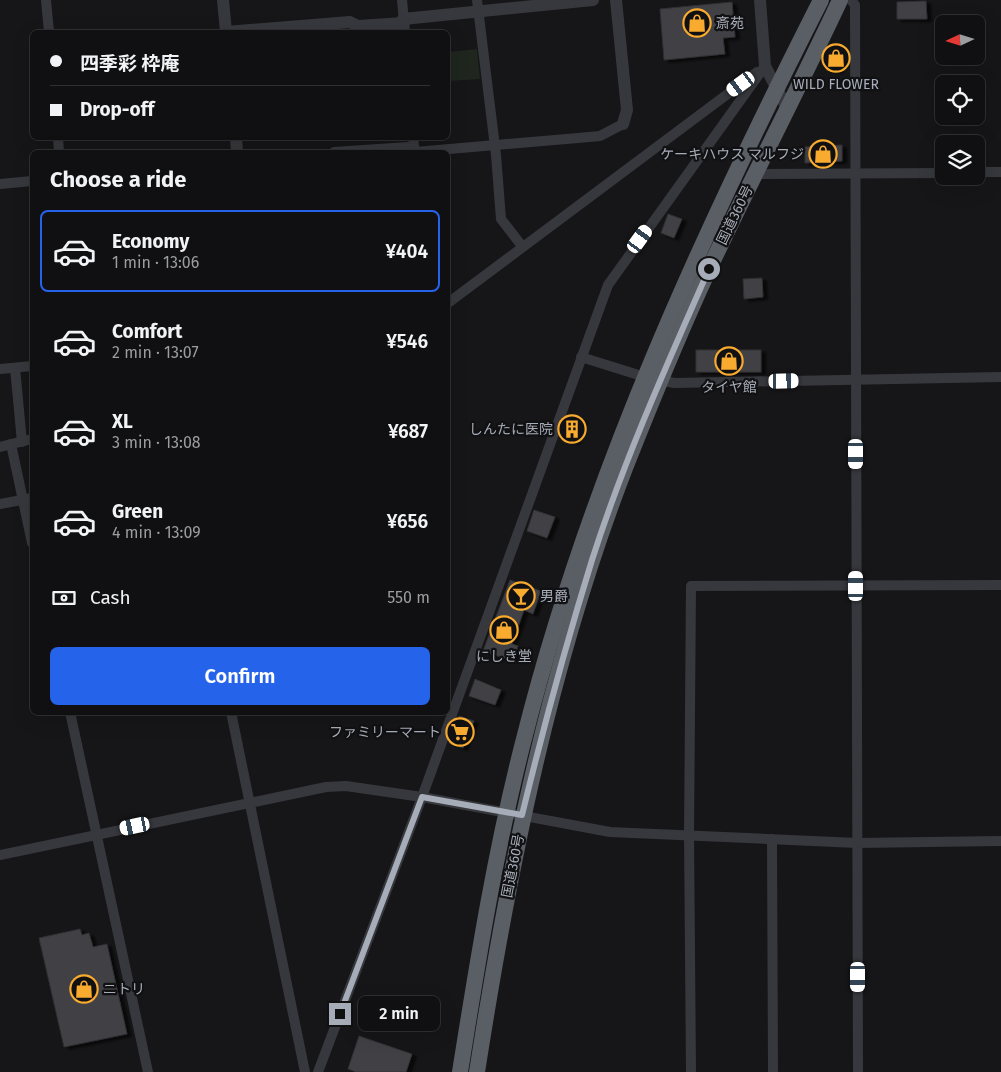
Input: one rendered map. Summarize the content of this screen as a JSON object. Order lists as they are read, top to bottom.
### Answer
{
  "streets": {
    "highway": ["国道360号"]
  },
  "places": {
    "shop": [
      "斎苑",
      "WILD FLOWER",
      "ケーキハウス マルフジ",
      "タイヤ館",
      "にしき堂",
      "ニトリ"
    ],
    "building": ["しんたに医院"],
    "bar": ["男爵"],
    "supermarket": ["ファミリーマート"]
  },
  "north": "left",
  "page": {
    "banner": ["四季彩 枠庵", "Drop-off"],
    "heading": "Choose a ride",
    "list": [
      {
        "name": "Economy",
        "note": "1 min · 13:06",
        "value": "¥404"
      },
      {
        "name": "Comfort",
        "note": "2 min · 13:07",
        "value": "¥546"
      },
      {
        "name": "XL",
        "note": "3 min · 13:08",
        "value": "¥687"
      },
      {
        "name": "Green",
        "note": "4 min · 13:09",
        "value": "¥656"
      }
    ],
    "pay": ["Cash", "550 m"],
    "buttons": "Confirm",
    "bubble": "2 min"
  }
}
